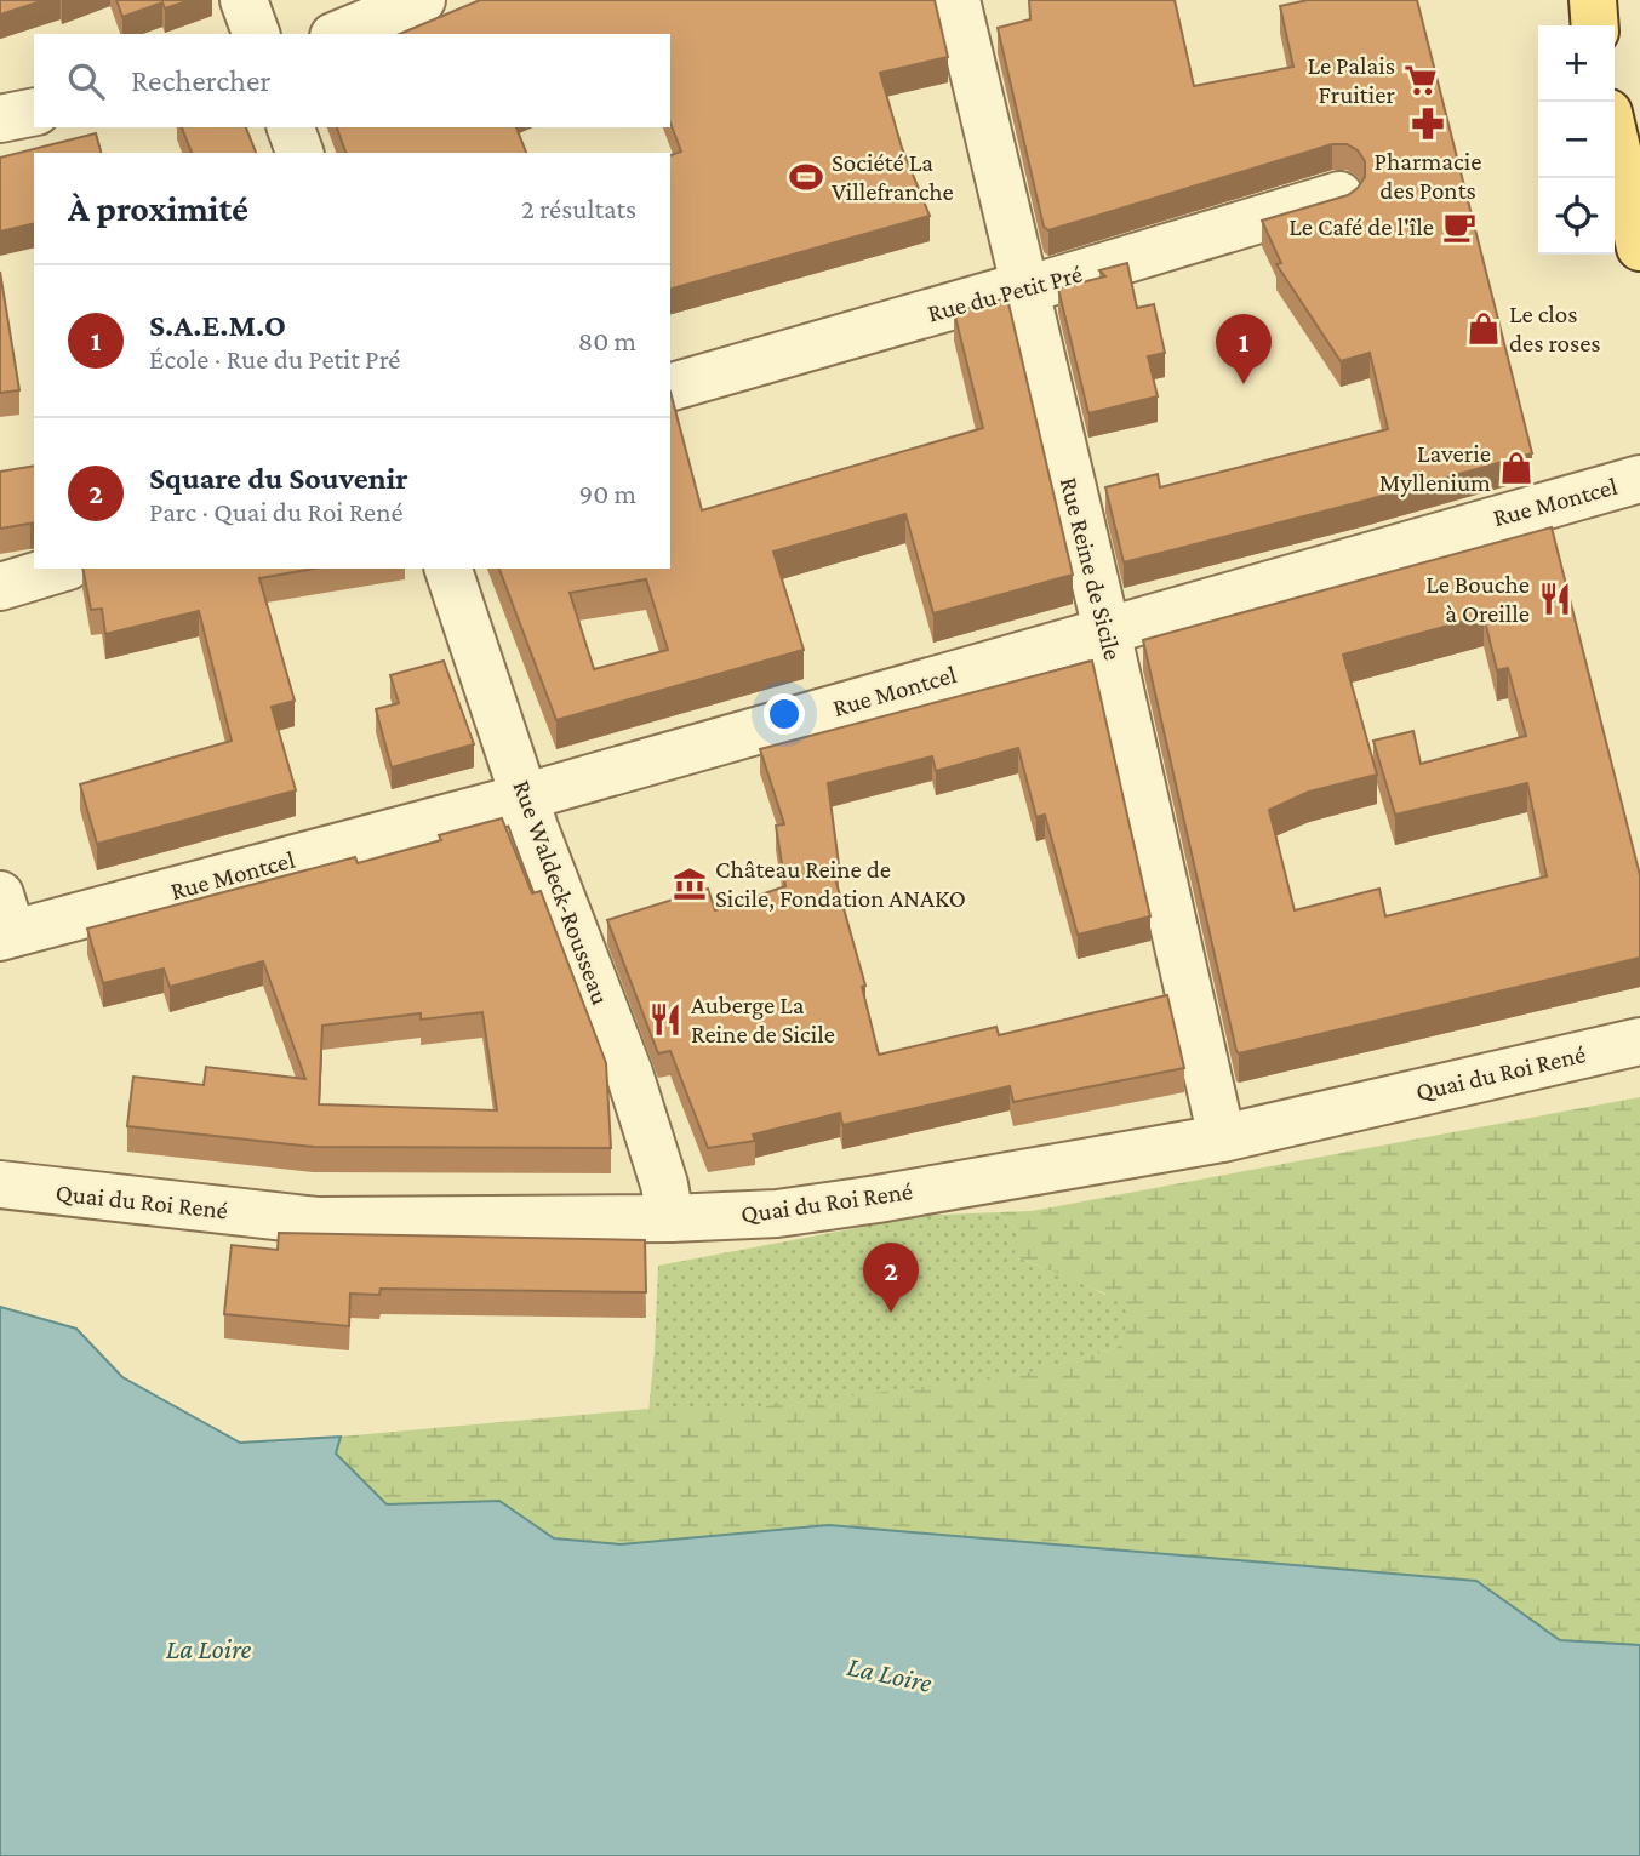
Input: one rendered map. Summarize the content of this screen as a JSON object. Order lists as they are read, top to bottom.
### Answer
{
  "streets": {
    "street": [
      "Rue du Petit Pré",
      "Rue Montcel",
      "Rue Reine de Sicile",
      "Rue Waldeck-Rousseau",
      "Quai du Roi René"
    ]
  },
  "crossings": [
    ["Rue du Petit Pré", "Rue Reine de Sicile"],
    ["Rue Montcel", "Rue Reine de Sicile"],
    ["Rue Montcel", "Rue Waldeck-Rousseau"],
    ["Rue Reine de Sicile", "Quai du Roi René"],
    ["Rue Waldeck-Rousseau", "Quai du Roi René"]
  ],
  "water": ["La Loire"],
  "places": {
    "supermarket": ["Le Palais Fruitier"],
    "pharmacy": ["Pharmacie des Ponts"],
    "sports": ["Société La Villefranche"],
    "cafe": ["Le Café de l'île"],
    "shop": ["Le clos des roses", "Laverie Myllenium"],
    "restaurant": ["Le Bouche à Oreille", "Auberge La Reine de Sicile"],
    "museum": ["Château Reine de Sicile, Fondation ANAKO"]
  },
  "page": {
    "map_buttons": ["+", "−"],
    "search": "Rechercher",
    "heading": ["À proximité", "2 résultats"],
    "list": [
      {
        "mark": "1",
        "name": "S.A.E.M.O",
        "note": "École · Rue du Petit Pré",
        "value": "80 m"
      },
      {
        "mark": "2",
        "name": "Square du Souvenir",
        "note": "Parc · Quai du Roi René",
        "value": "90 m"
      }
    ],
    "pins": ["1", "2"]
  }
}
